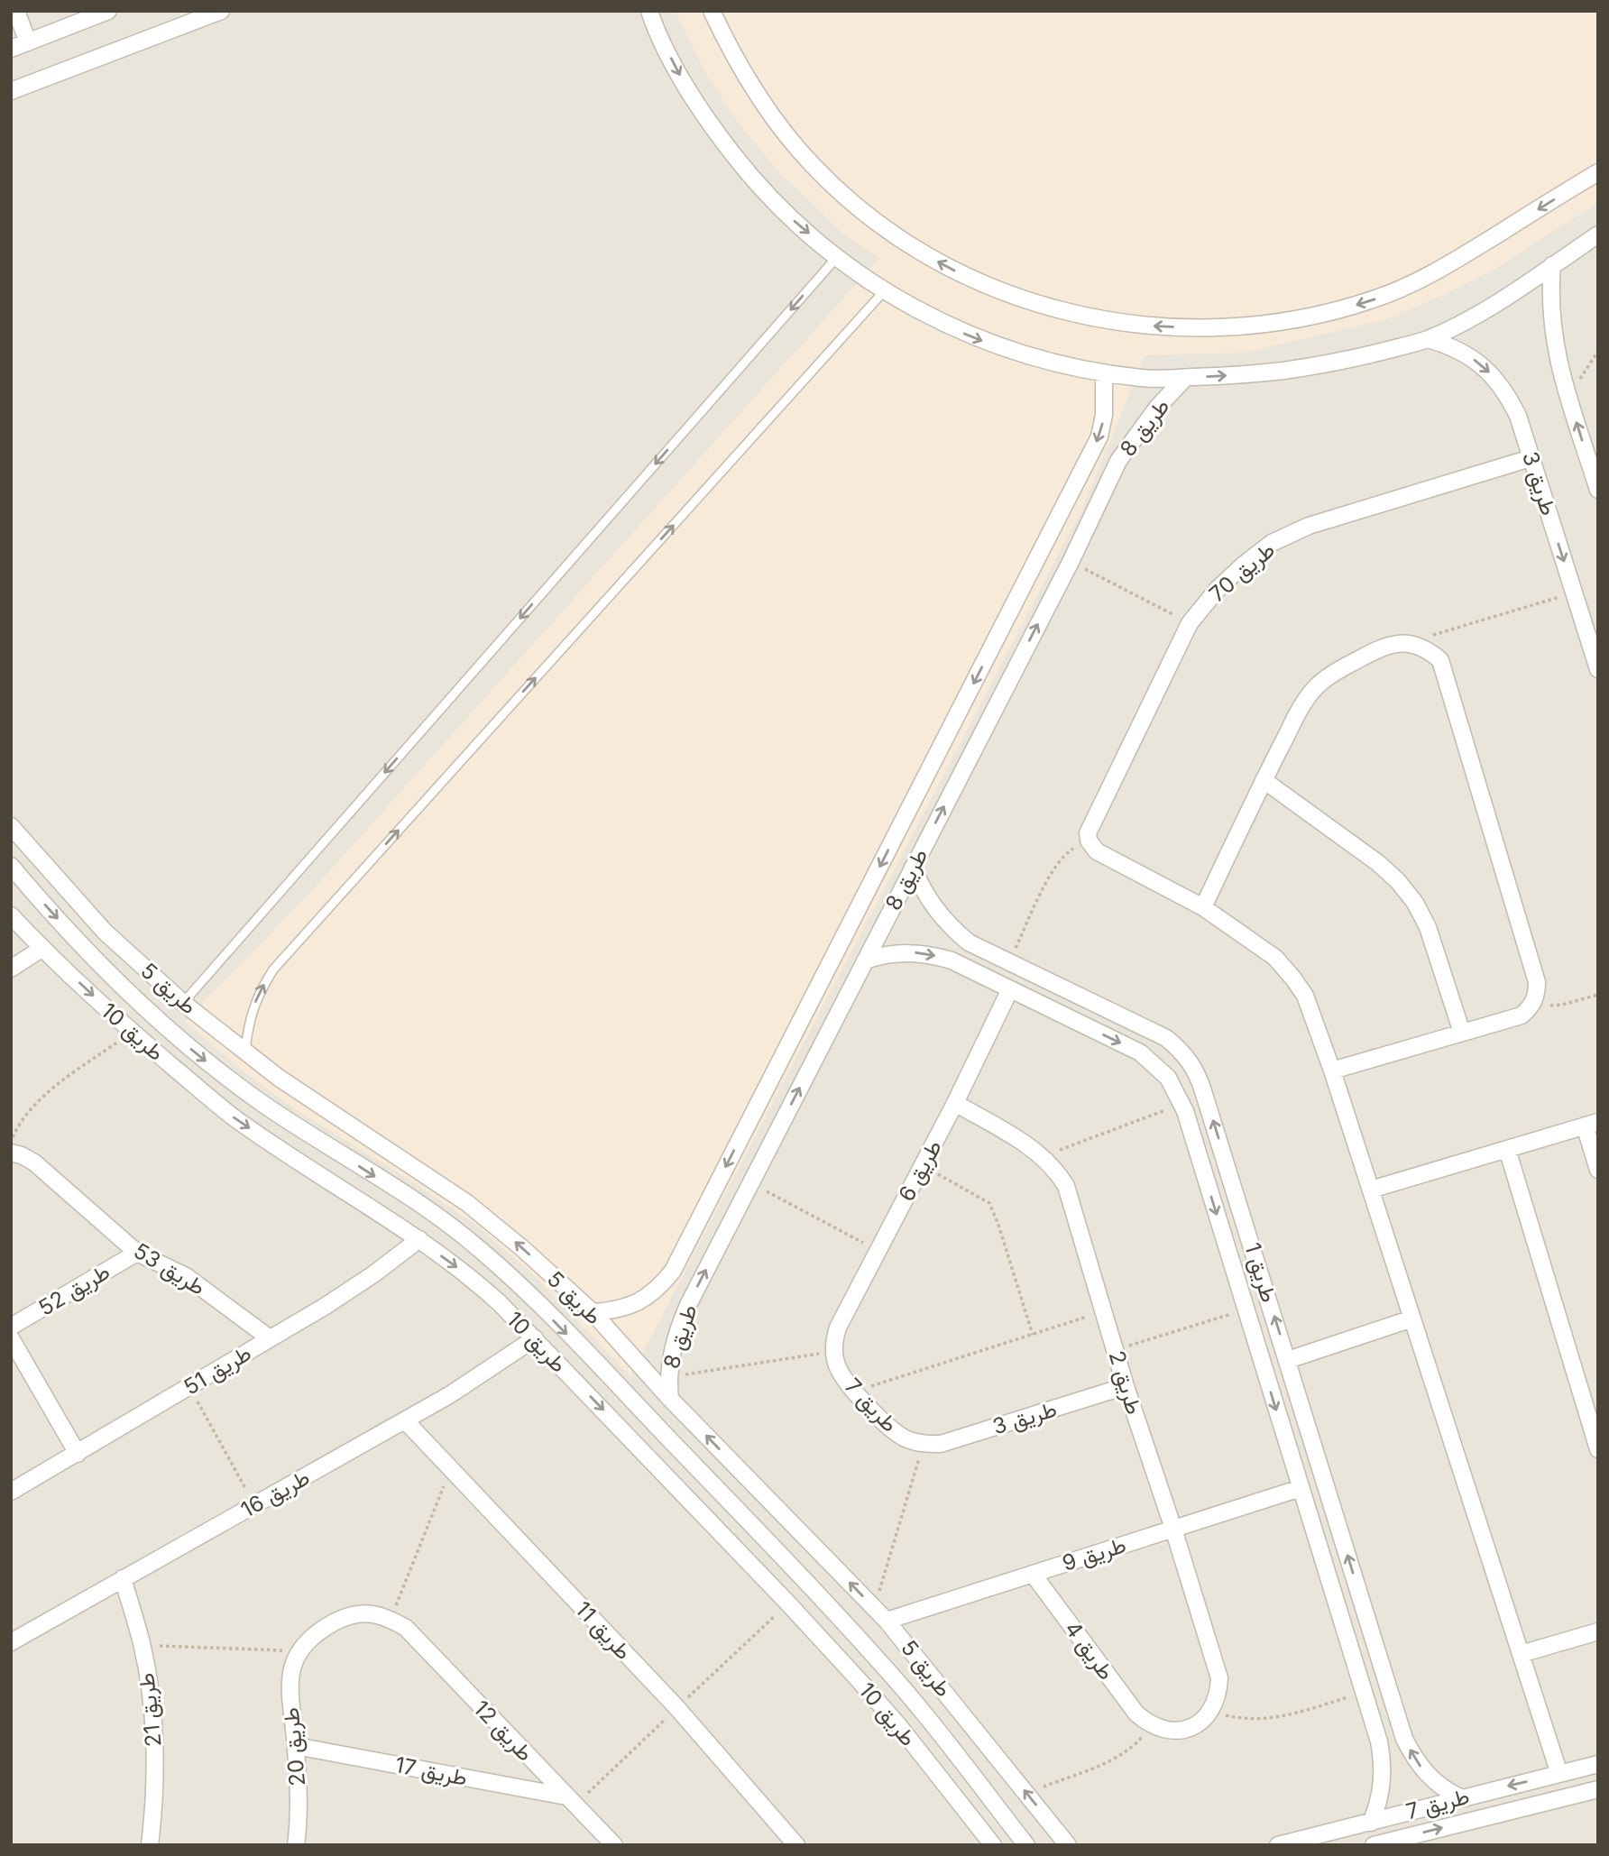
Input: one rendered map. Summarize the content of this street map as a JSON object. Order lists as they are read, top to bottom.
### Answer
{
  "streets": {
    "street": [
      "طريق 8",
      "طريق 3",
      "طريق 70",
      "طريق 5",
      "طريق 10",
      "طريق 6",
      "طريق 53",
      "طريق 1",
      "طريق 52",
      "طريق 51",
      "طريق 2",
      "طريق 7",
      "طريق 16",
      "طريق 9",
      "طريق 11",
      "طريق 4",
      "طريق 21",
      "طريق 12",
      "طريق 20",
      "طريق 17"
    ]
  },
  "crossings": [
    ["طريق 8", "طريق 5"],
    ["طريق 8", "طريق 1"],
    ["طريق 3", "طريق 70"],
    ["طريق 3", "طريق 2"],
    ["طريق 3", "طريق 7"],
    ["طريق 5", "طريق 9"],
    ["طريق 10", "طريق 51"],
    ["طريق 10", "طريق 16"],
    ["طريق 6", "طريق 1"],
    ["طريق 6", "طريق 2"],
    ["طريق 6", "طريق 7"],
    ["طريق 53", "طريق 52"],
    ["طريق 53", "طريق 51"],
    ["طريق 1", "طريق 7"],
    ["طريق 1", "طريق 9"],
    ["طريق 2", "طريق 9"],
    ["طريق 16", "طريق 11"],
    ["طريق 16", "طريق 21"],
    ["طريق 9", "طريق 4"],
    ["طريق 12", "طريق 17"],
    ["طريق 20", "طريق 17"]
  ],
  "one_way": ["طريق 10"]
}
